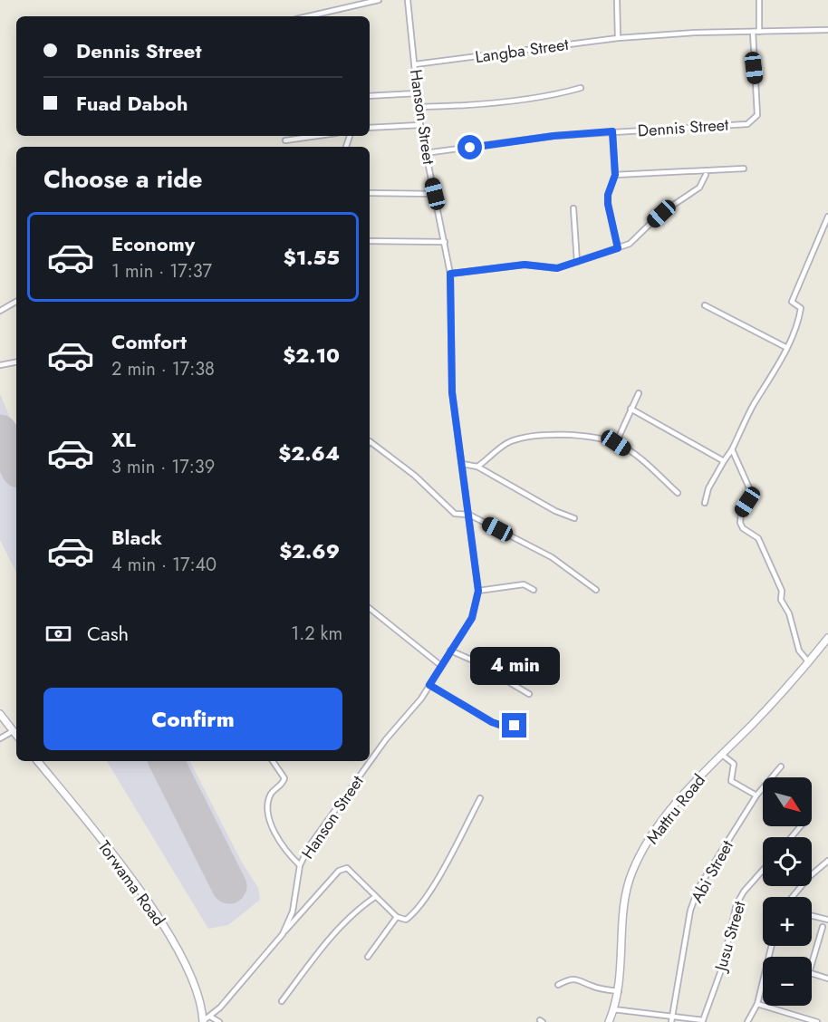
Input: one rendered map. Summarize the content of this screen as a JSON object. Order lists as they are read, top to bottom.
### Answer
{
  "streets": {
    "main road": ["Mattru Road", "Torwama Road"],
    "street": [
      "Langba Street",
      "Hanson Street",
      "Dennis Street",
      "Abi Street",
      "Jusu Street"
    ]
  },
  "crossings": [
    ["Langba Street", "Hanson Street"],
    ["Langba Street", "Dennis Street"],
    ["Hanson Street", "Dennis Street"],
    ["Hanson Street", "Torwama Road"]
  ],
  "north": "bottom right",
  "page": {
    "banner": ["Dennis Street", "Fuad Daboh"],
    "heading": "Choose a ride",
    "list": [
      {
        "name": "Economy",
        "note": "1 min · 17:37",
        "value": "$1.55"
      },
      {
        "name": "Comfort",
        "note": "2 min · 17:38",
        "value": "$2.10"
      },
      {
        "name": "XL",
        "note": "3 min · 17:39",
        "value": "$2.64"
      },
      {
        "name": "Black",
        "note": "4 min · 17:40",
        "value": "$2.69"
      }
    ],
    "pay": ["Cash", "1.2 km"],
    "bubble": "4 min",
    "buttons": "Confirm",
    "map_buttons": ["+", "−"]
  }
}
